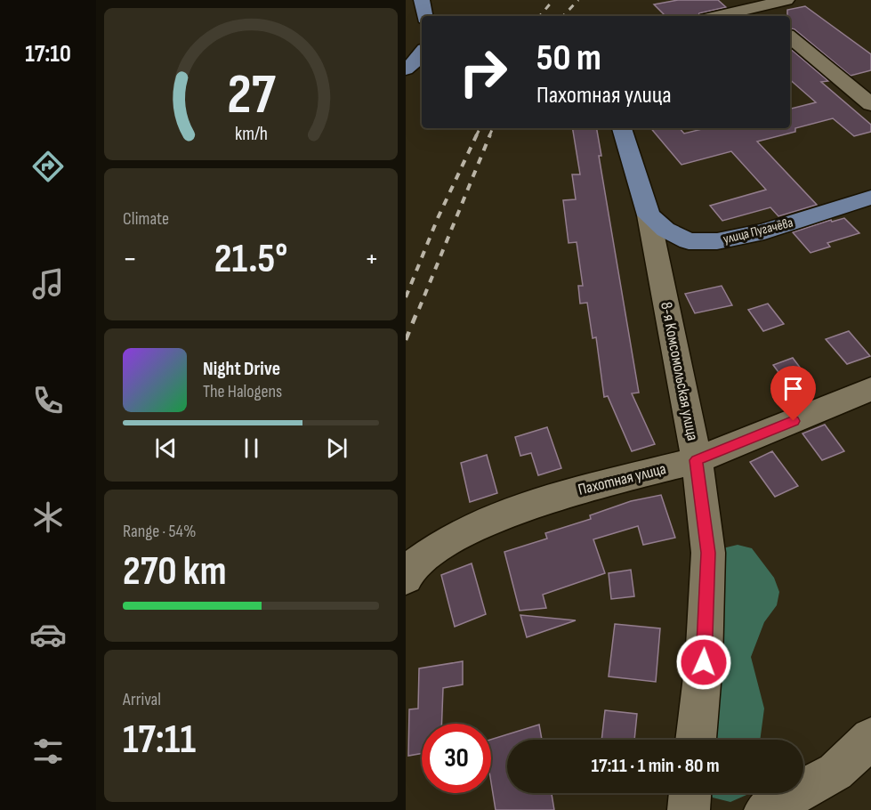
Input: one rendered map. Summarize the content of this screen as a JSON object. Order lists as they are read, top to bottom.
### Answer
{
  "streets": {
    "main road": ["улица Пугачёва", "8-я Комсомольская улица"],
    "street": ["Пахотная улица"]
  },
  "crossings": [
    ["улица Пугачёва", "8-я Комсомольская улица"],
    ["8-я Комсомольская улица", "Пахотная улица"]
  ],
  "page": {
    "tabs": "17:10",
    "turn": ["50 m", "Пахотная улица"],
    "tile": [
      "Climate",
      ["Range · 54%", "270 km"],
      ["Arrival", "17:11"]
    ],
    "heat": ["−", "21.5°", "+"],
    "song": ["Night Drive", "The Halogens"],
    "limit": "30",
    "trip": "17:11 · 1 min · 80 m",
    "gauge": ["27", "km/h"]
  }
}
